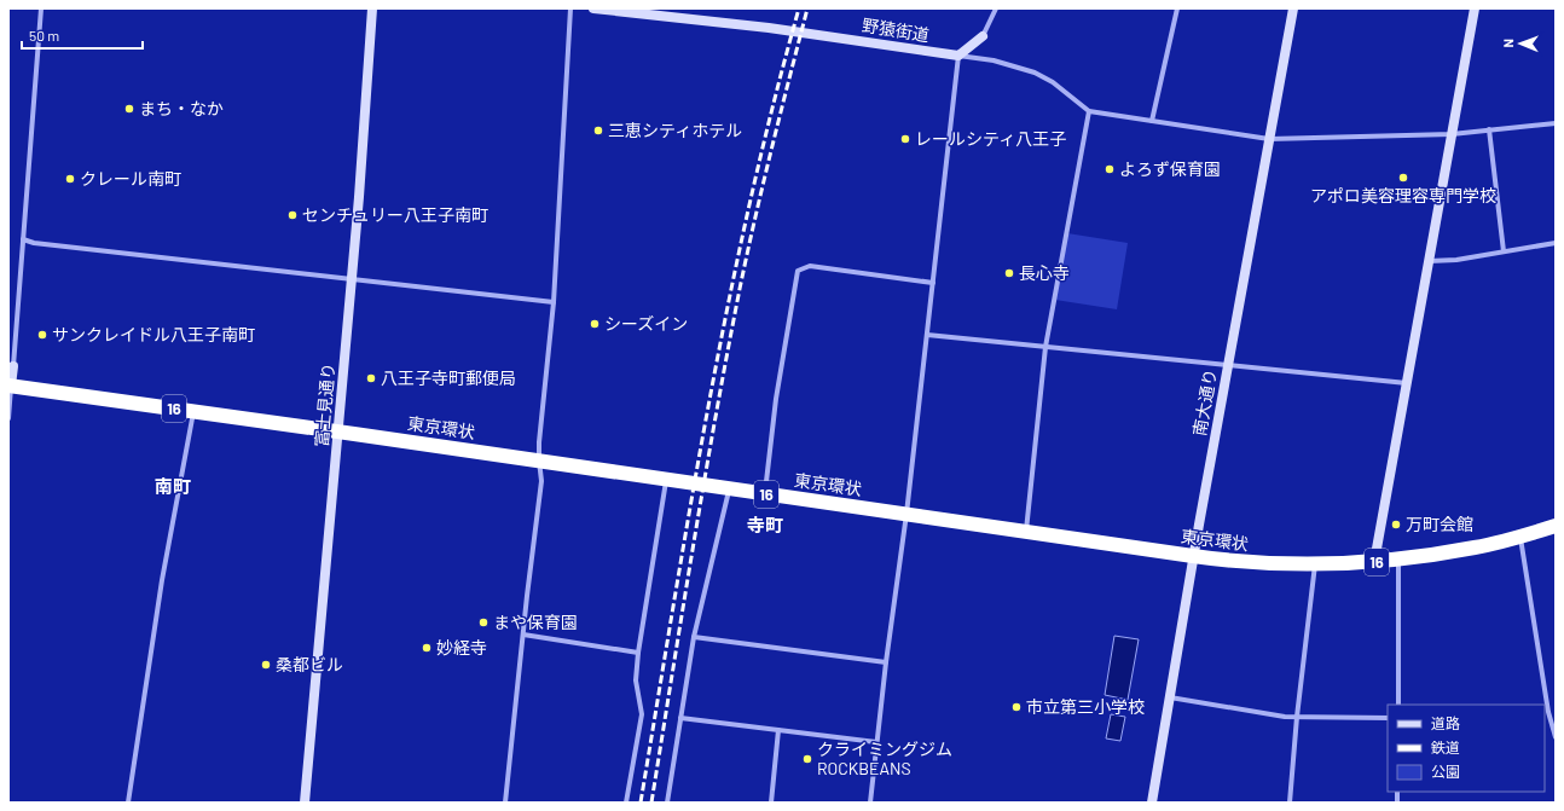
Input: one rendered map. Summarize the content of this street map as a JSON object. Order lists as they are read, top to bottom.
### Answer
{
  "streets": {
    "highway": ["16", "東京環状"],
    "street": ["野猿街道", "南大通り", "富士見通り"]
  },
  "crossings": [
    ["南大通り", "東京環状"],
    ["富士見通り", "東京環状"]
  ],
  "districts": ["南町", "寺町"],
  "places": [
    "まち・なか",
    "三恵シティホテル",
    "レールシティ八王子",
    "よろず保育園",
    "アポロ美容理容専門学校",
    "クレール南町",
    "センチュリー八王子南町",
    "長心寺",
    "シーズイン",
    "サンクレイドル八王子南町",
    "八王子寺町郵便局",
    "万町会館",
    "まや保育園",
    "妙経寺",
    "桑都ビル",
    "市立第三小学校",
    "クライミングジム ROCKBEANS"
  ],
  "legend": ["道路", "鉄道", "公園"],
  "scale_bar": "50 m",
  "north": "left"
}
